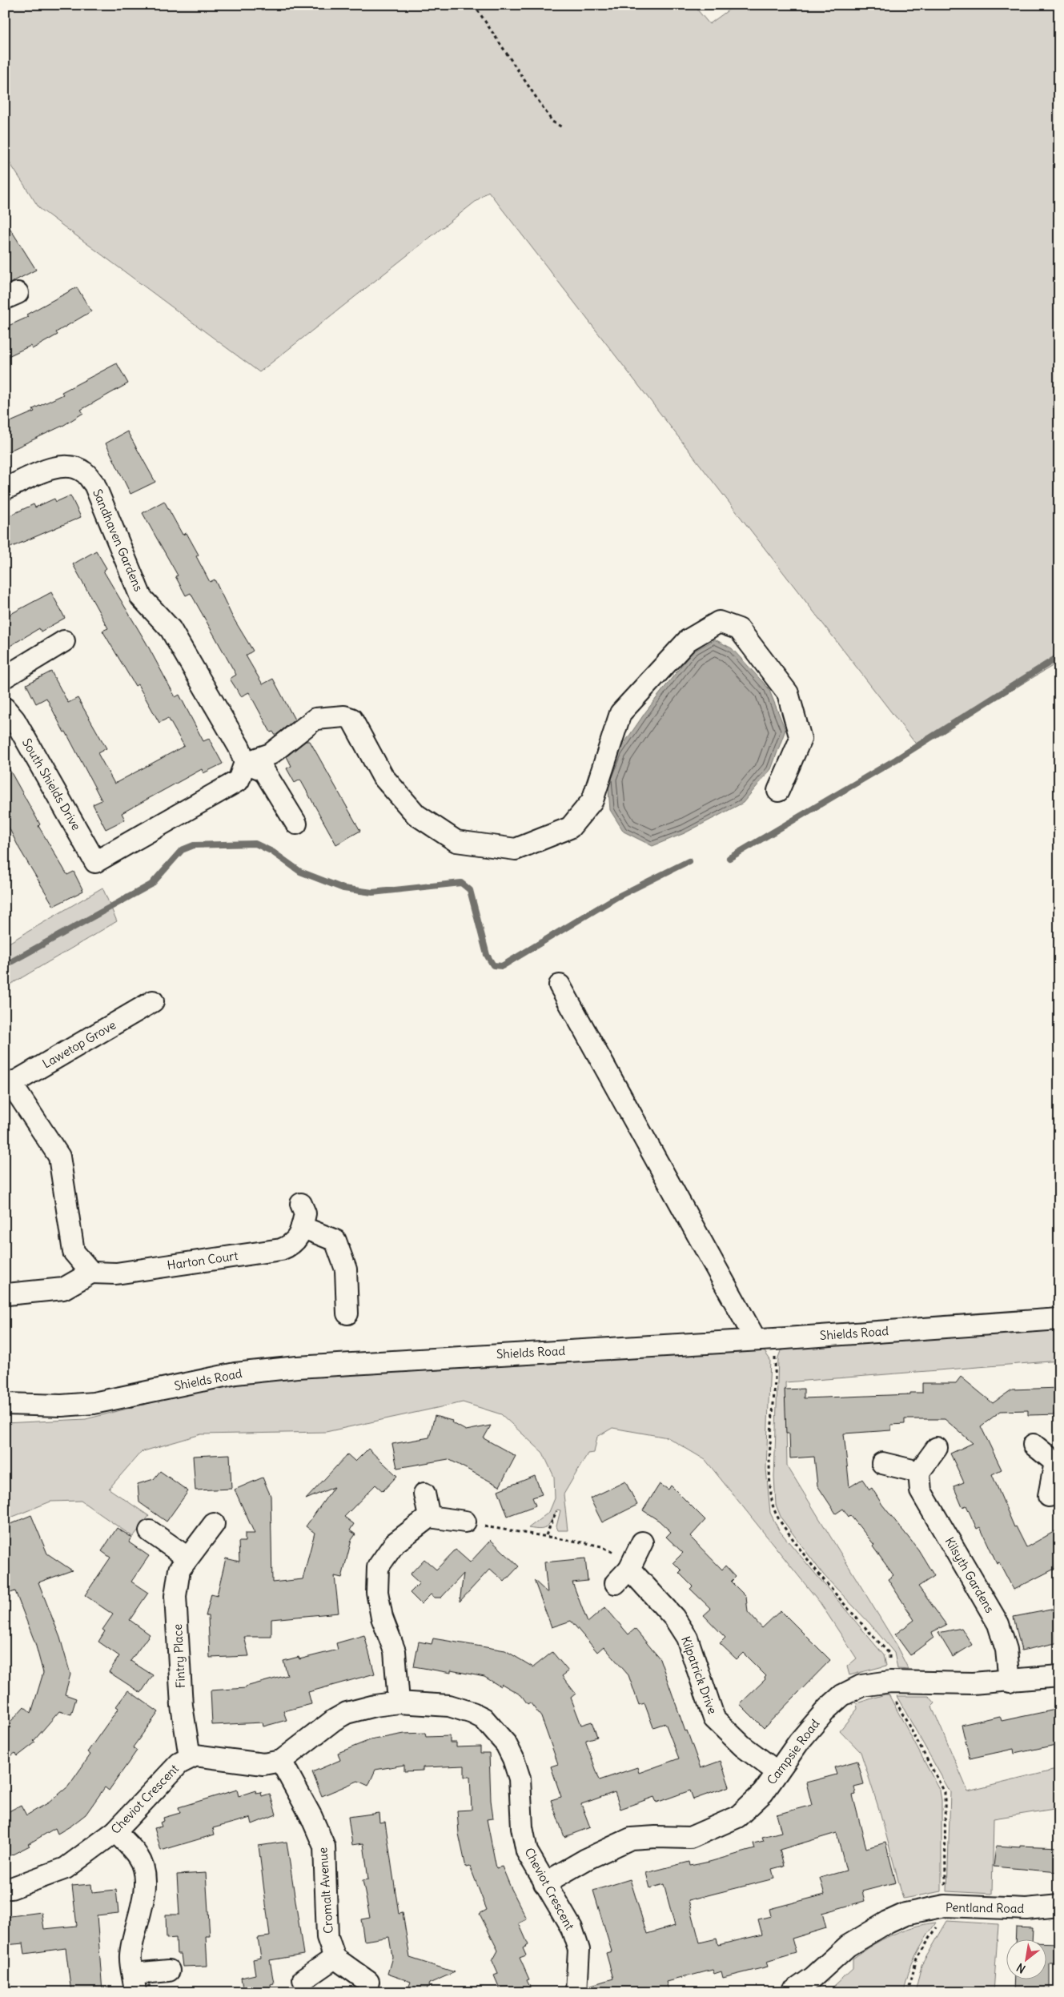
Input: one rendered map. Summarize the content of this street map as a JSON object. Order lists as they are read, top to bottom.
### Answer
{
  "streets": {
    "street": [
      "Sandhaven Gardens",
      "South Shields Drive",
      "Lawetop Grove",
      "Harton Court",
      "Shields Road",
      "Kilsyth Gardens",
      "Fintry Place",
      "Kilpatrick Drive",
      "Campsie Road",
      "Cheviot Crescent",
      "Cromalt Avenue",
      "Pentland Road"
    ]
  },
  "crossings": [
    ["Sandhaven Gardens", "South Shields Drive"],
    ["Kilsyth Gardens", "Campsie Road"],
    ["Fintry Place", "Cheviot Crescent"],
    ["Kilpatrick Drive", "Campsie Road"],
    ["Campsie Road", "Cheviot Crescent"],
    ["Cheviot Crescent", "Cromalt Avenue"]
  ],
  "north": "bottom left"
}
